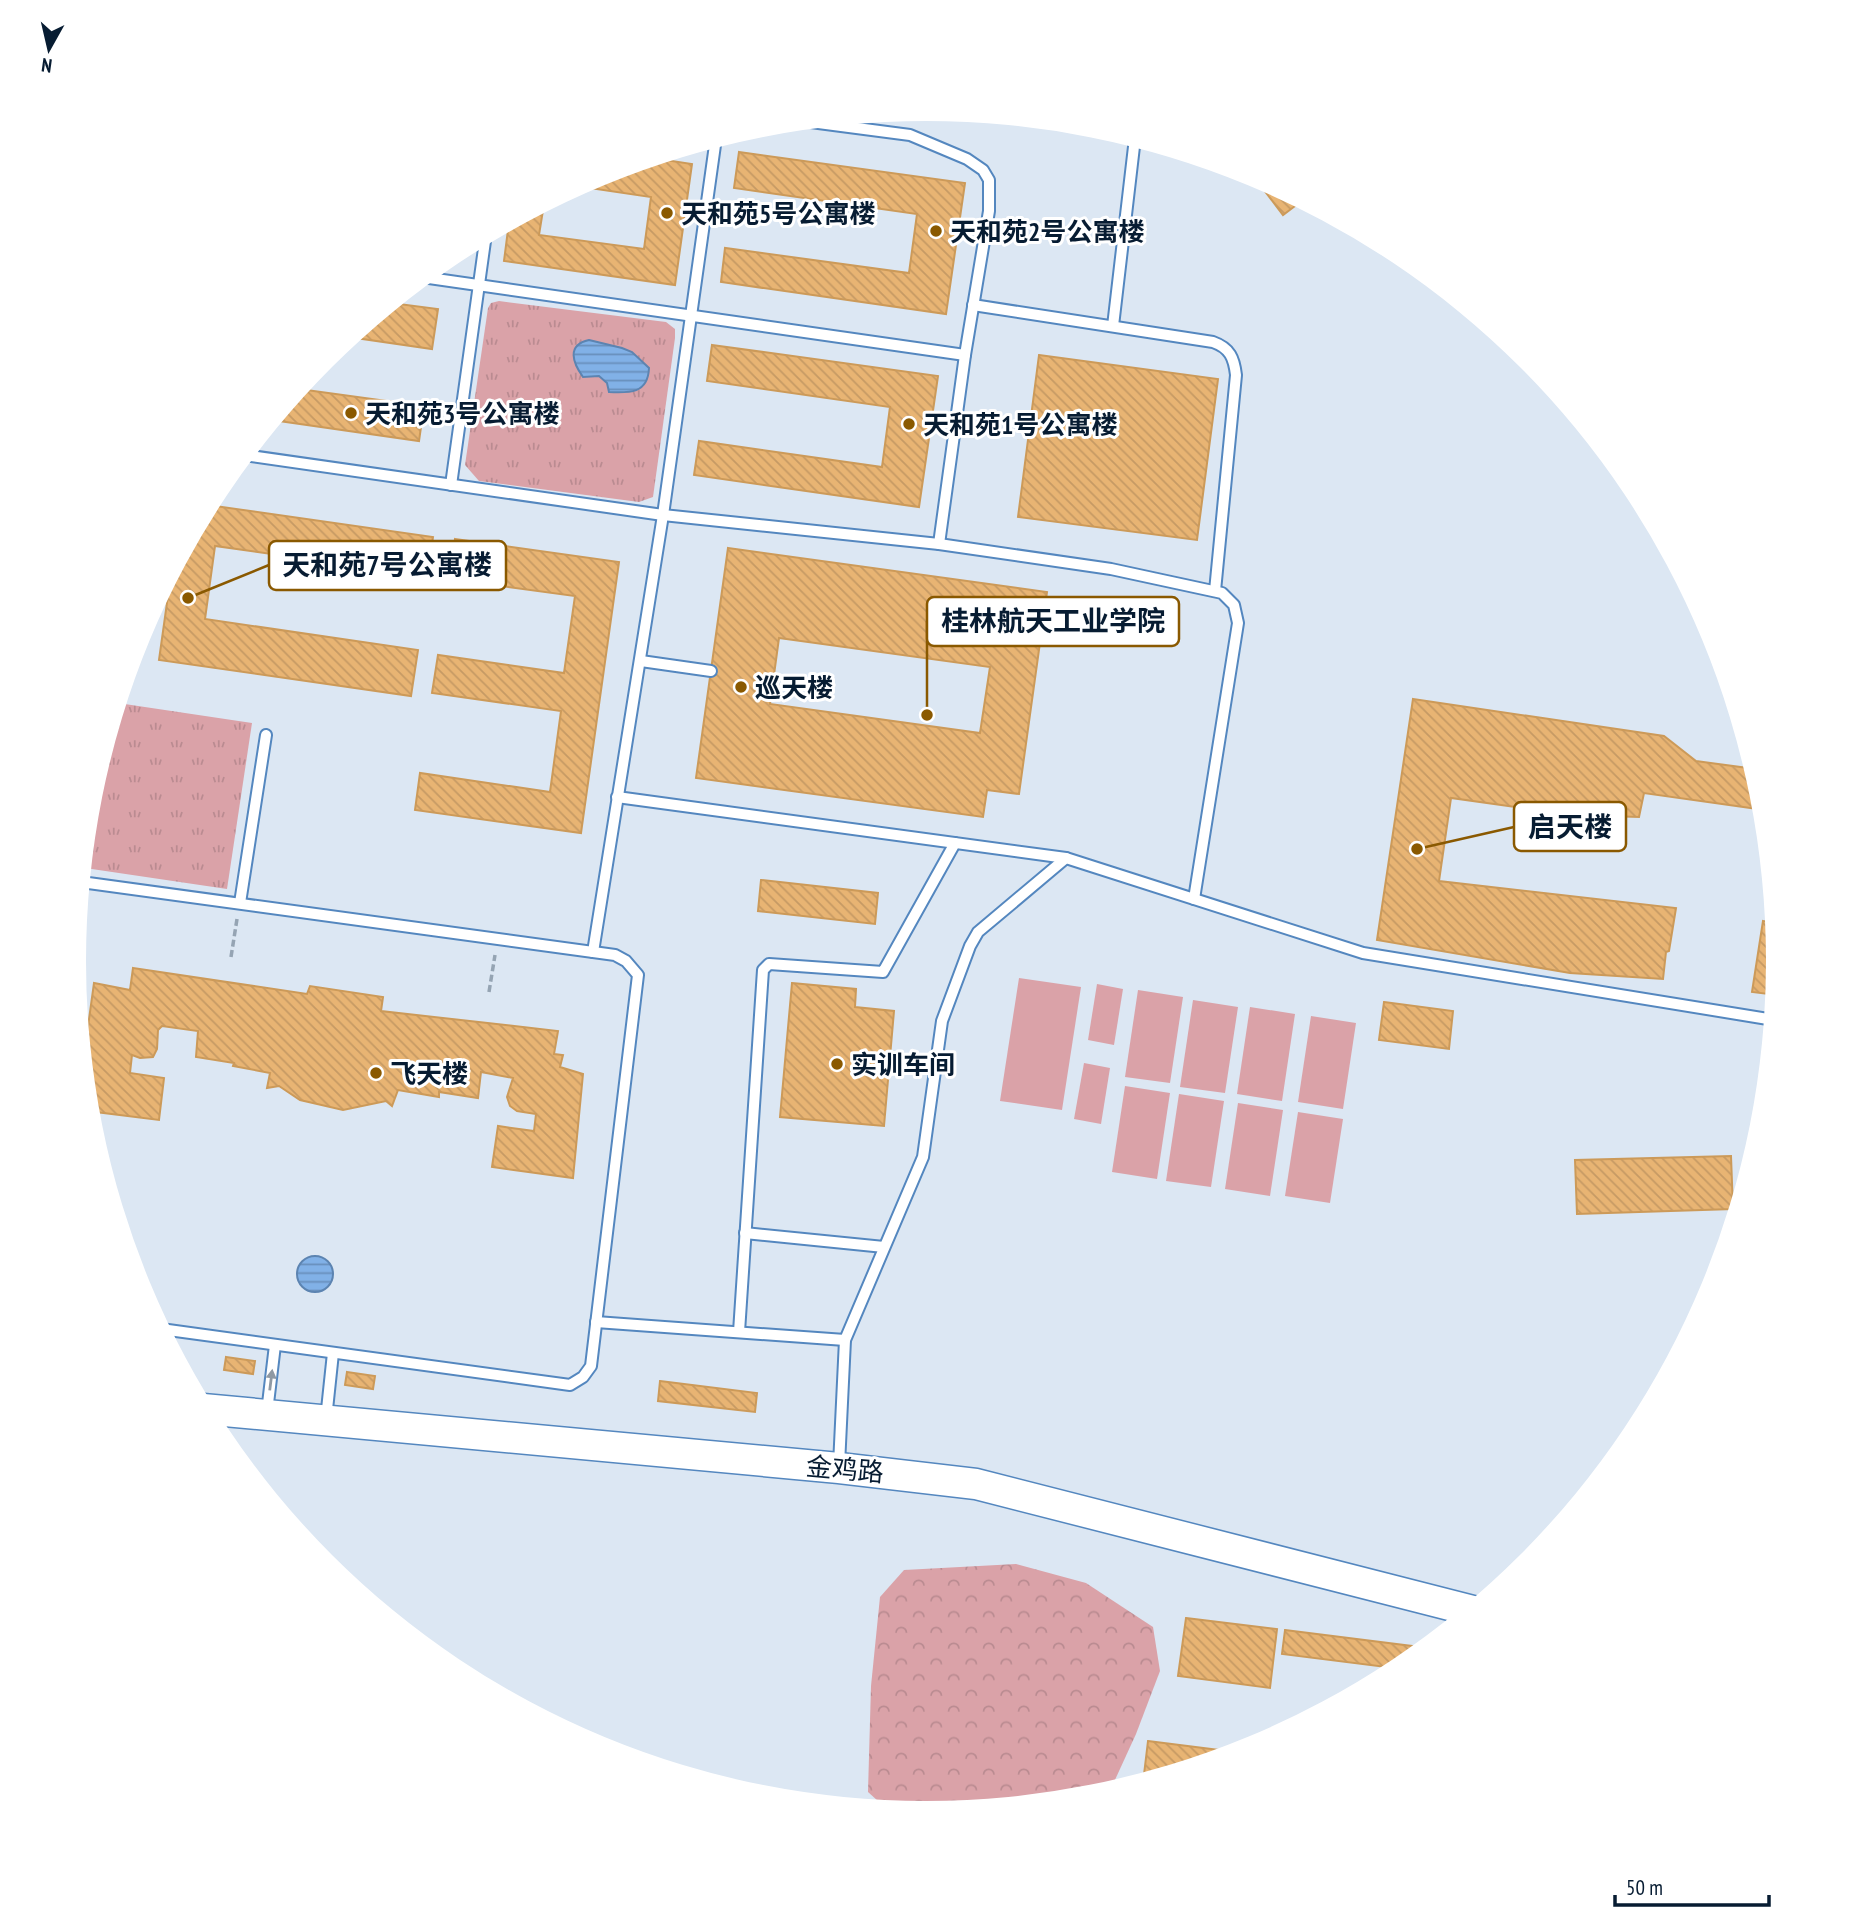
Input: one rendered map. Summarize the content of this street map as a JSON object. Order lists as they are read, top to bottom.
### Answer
{
  "streets": {
    "main road": ["金鸡路"]
  },
  "places": [
    "天和苑5号公寓楼",
    "天和苑2号公寓楼",
    "天和苑3号公寓楼",
    "天和苑1号公寓楼",
    "天和苑7号公寓楼",
    "巡天楼",
    "桂林航天工业学院",
    "启天楼",
    "实训车间",
    "飞天楼"
  ],
  "scale_bar": "50 m",
  "north": "bottom"
}
